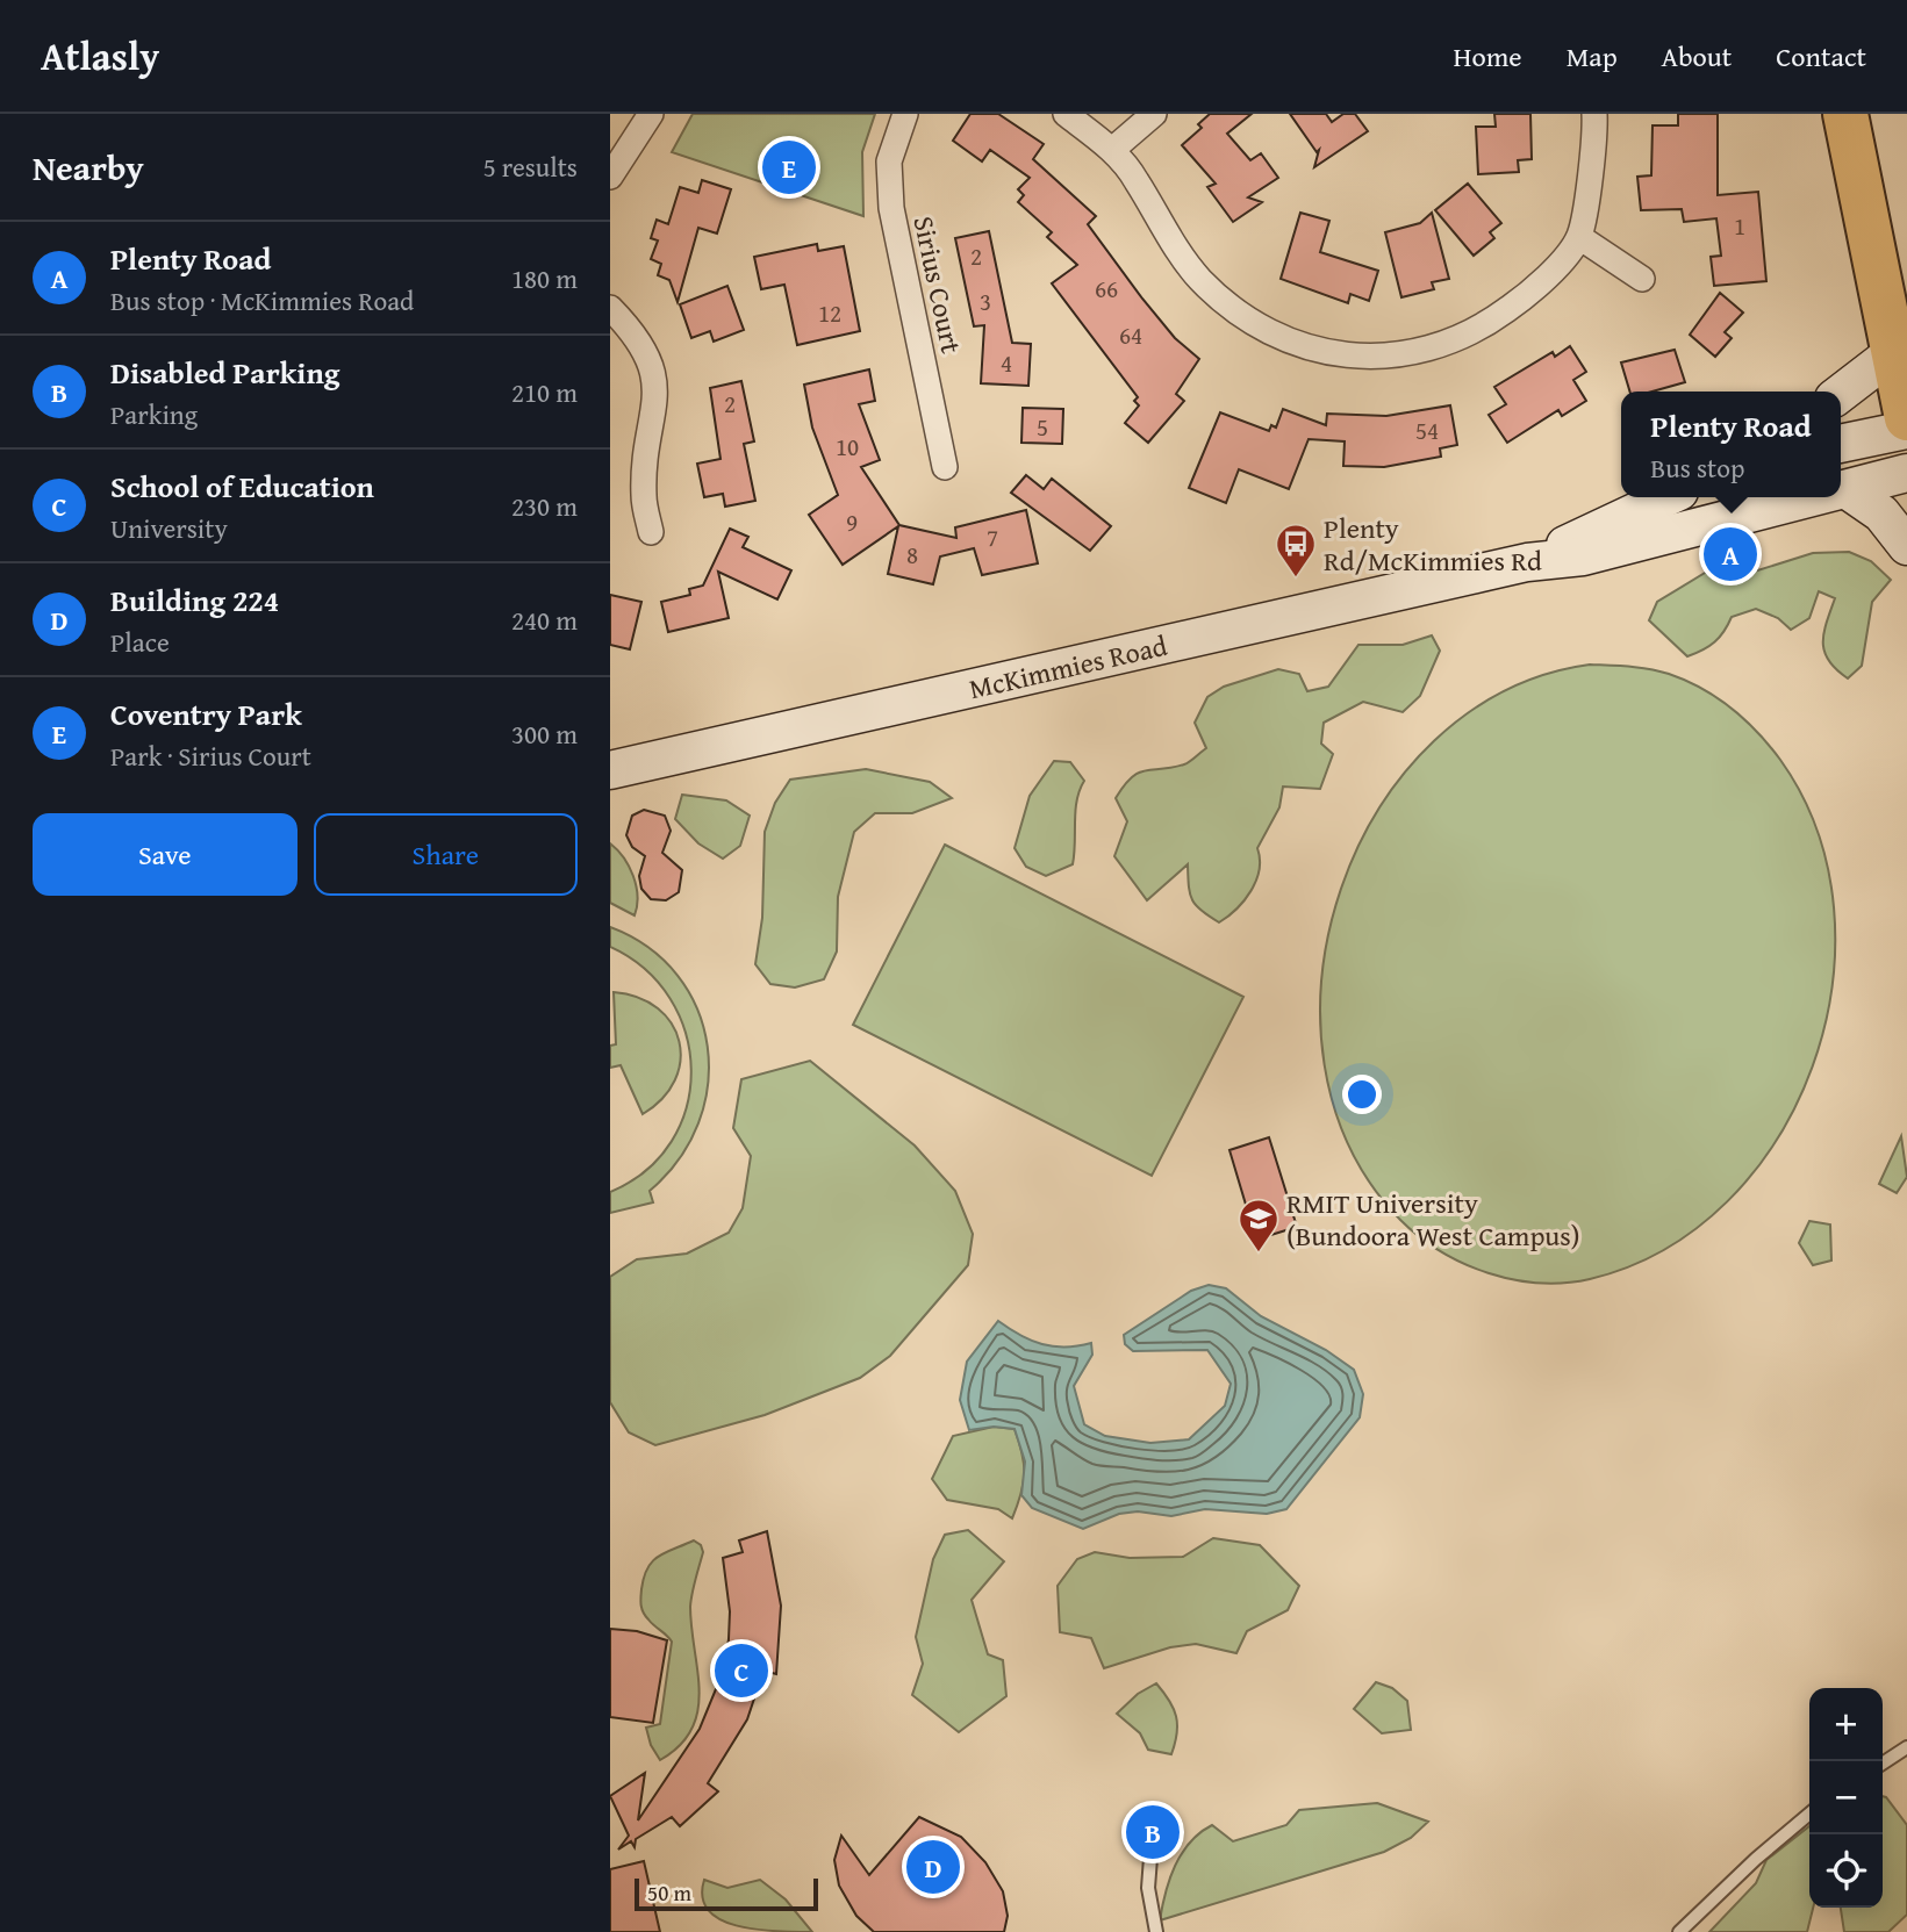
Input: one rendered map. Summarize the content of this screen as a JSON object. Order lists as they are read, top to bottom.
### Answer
{
  "streets": {
    "main road": ["McKimmies Road"],
    "street": ["Sirius Court"]
  },
  "places": {
    "bus stop": ["Plenty Rd/McKimmies Rd"],
    "school or university": ["RMIT University (Bundoora West Campus)"]
  },
  "house_numbers": [
    "1",
    "2",
    "66",
    "3",
    "12",
    "64",
    "4",
    "2",
    "5",
    "54",
    "10",
    "9",
    "7",
    "8"
  ],
  "scale_bar": "50 m",
  "page": {
    "header": "Atlasly",
    "nav": [
      "Home",
      "Map",
      "About",
      "Contact"
    ],
    "heading": ["Nearby", "5 results"],
    "pins": [
      "E",
      "A",
      "C",
      "B",
      "D"
    ],
    "list": [
      {
        "mark": "A",
        "name": "Plenty Road",
        "note": "Bus stop · McKimmies Road",
        "value": "180 m"
      },
      {
        "mark": "B",
        "name": "Disabled Parking",
        "note": "Parking",
        "value": "210 m"
      },
      {
        "mark": "C",
        "name": "School of Education",
        "note": "University",
        "value": "230 m"
      },
      {
        "mark": "D",
        "name": "Building 224",
        "note": "Place",
        "value": "240 m"
      },
      {
        "mark": "E",
        "name": "Coventry Park",
        "note": "Park · Sirius Court",
        "value": "300 m"
      }
    ],
    "popup": ["Plenty Road", "Bus stop"],
    "buttons": ["Save", "Share"],
    "map_buttons": ["+", "−"],
    "scale": "50 m"
  }
}
